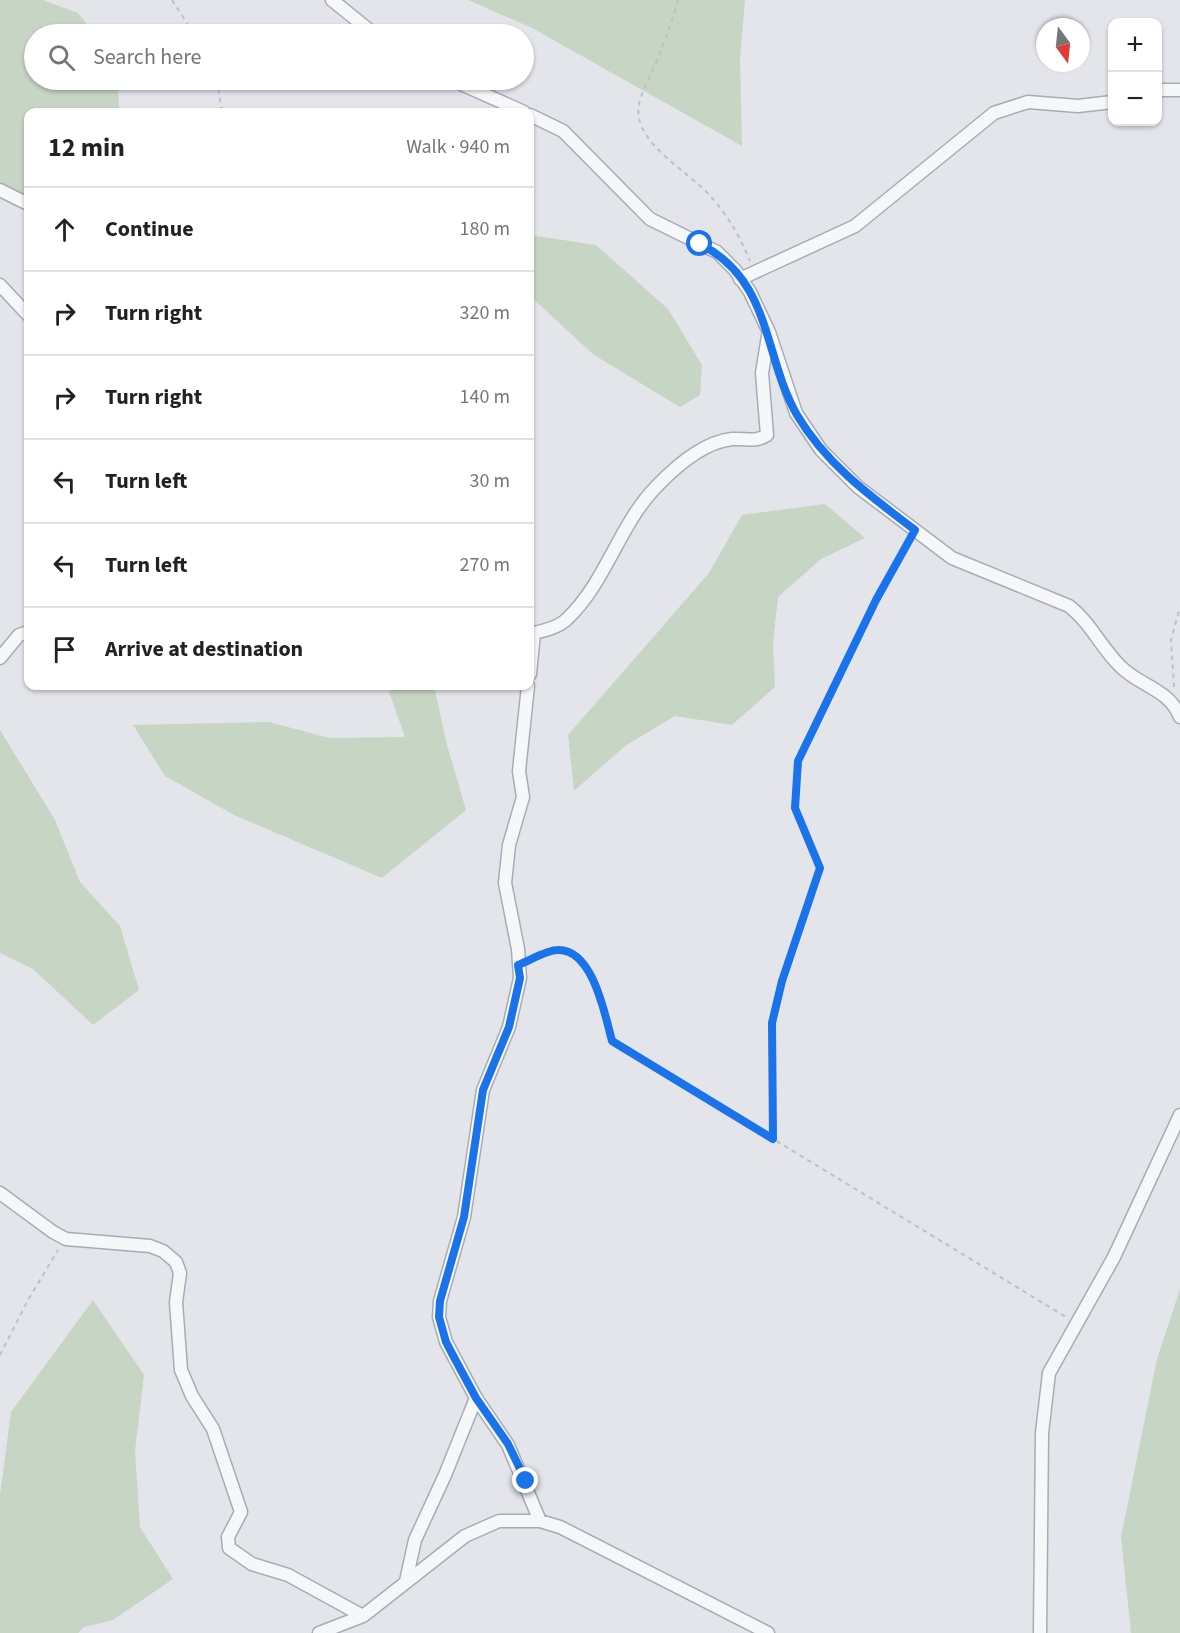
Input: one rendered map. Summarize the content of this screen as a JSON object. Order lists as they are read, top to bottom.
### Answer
{
  "north": "bottom",
  "page": {
    "map_buttons": ["+", "−"],
    "search": "Search here",
    "heading": ["12 min", "Walk · 940 m"],
    "list": [
      ["Continue", "180 m"],
      ["Turn right", "320 m"],
      ["Turn right", "140 m"],
      ["Turn left", "30 m"],
      ["Turn left", "270 m"],
      "Arrive at destination"
    ]
  }
}
